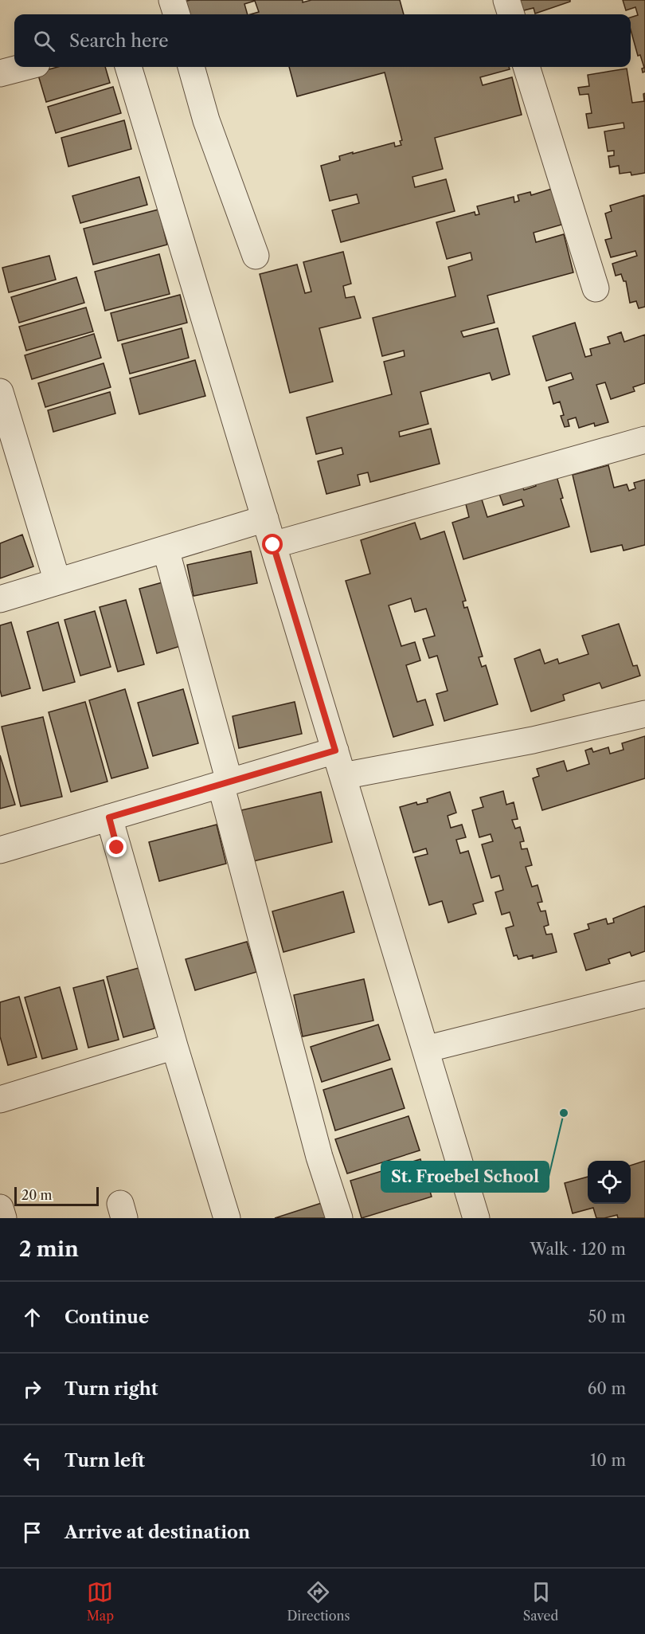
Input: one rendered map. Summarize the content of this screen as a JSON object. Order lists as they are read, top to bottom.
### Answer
{
  "places": ["St. Froebel School"],
  "scale_bar": "20 m",
  "page": {
    "search": "Search here",
    "scale": "20 m",
    "heading": ["2 min", "Walk · 120 m"],
    "list": [
      ["Continue", "50 m"],
      ["Turn right", "60 m"],
      ["Turn left", "10 m"],
      "Arrive at destination"
    ],
    "nav": ["Map", "Directions", "Saved"]
  }
}
